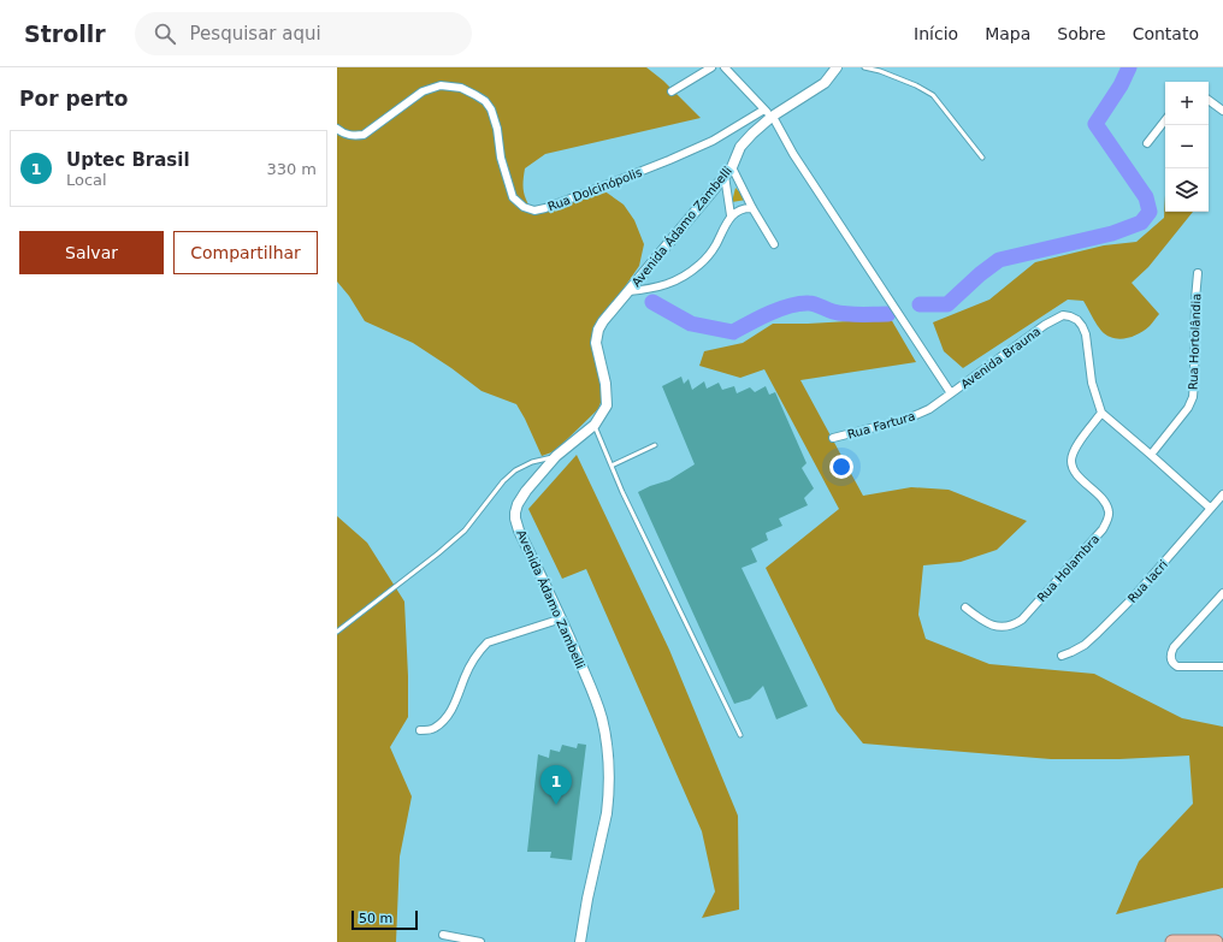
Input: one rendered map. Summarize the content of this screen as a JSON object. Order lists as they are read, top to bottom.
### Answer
{
  "streets": {
    "street": [
      "Rua Dolcinópolis",
      "Avenida Ádamo Zambelli",
      "Rua Hortolândia",
      "Avenida Brauna",
      "Rua Fartura",
      "Rua Holambra",
      "Rua Iacri"
    ]
  },
  "crossings": [
    ["Rua Dolcinópolis", "Avenida Brauna"],
    ["Avenida Ádamo Zambelli", "Avenida Brauna"],
    ["Avenida Brauna", "Rua Fartura"],
    ["Avenida Brauna", "Rua Holambra"]
  ],
  "scale_bar": "50 m",
  "page": {
    "header": "Strollr",
    "search": "Pesquisar aqui",
    "nav": [
      "Início",
      "Mapa",
      "Sobre",
      "Contato"
    ],
    "heading": "Por perto",
    "map_buttons": ["+", "−"],
    "list": [
      {
        "mark": "1",
        "name": "Uptec Brasil",
        "note": "Local",
        "value": "330 m"
      }
    ],
    "buttons": ["Salvar", "Compartilhar"],
    "pins": "1",
    "scale": "50 m"
  }
}
